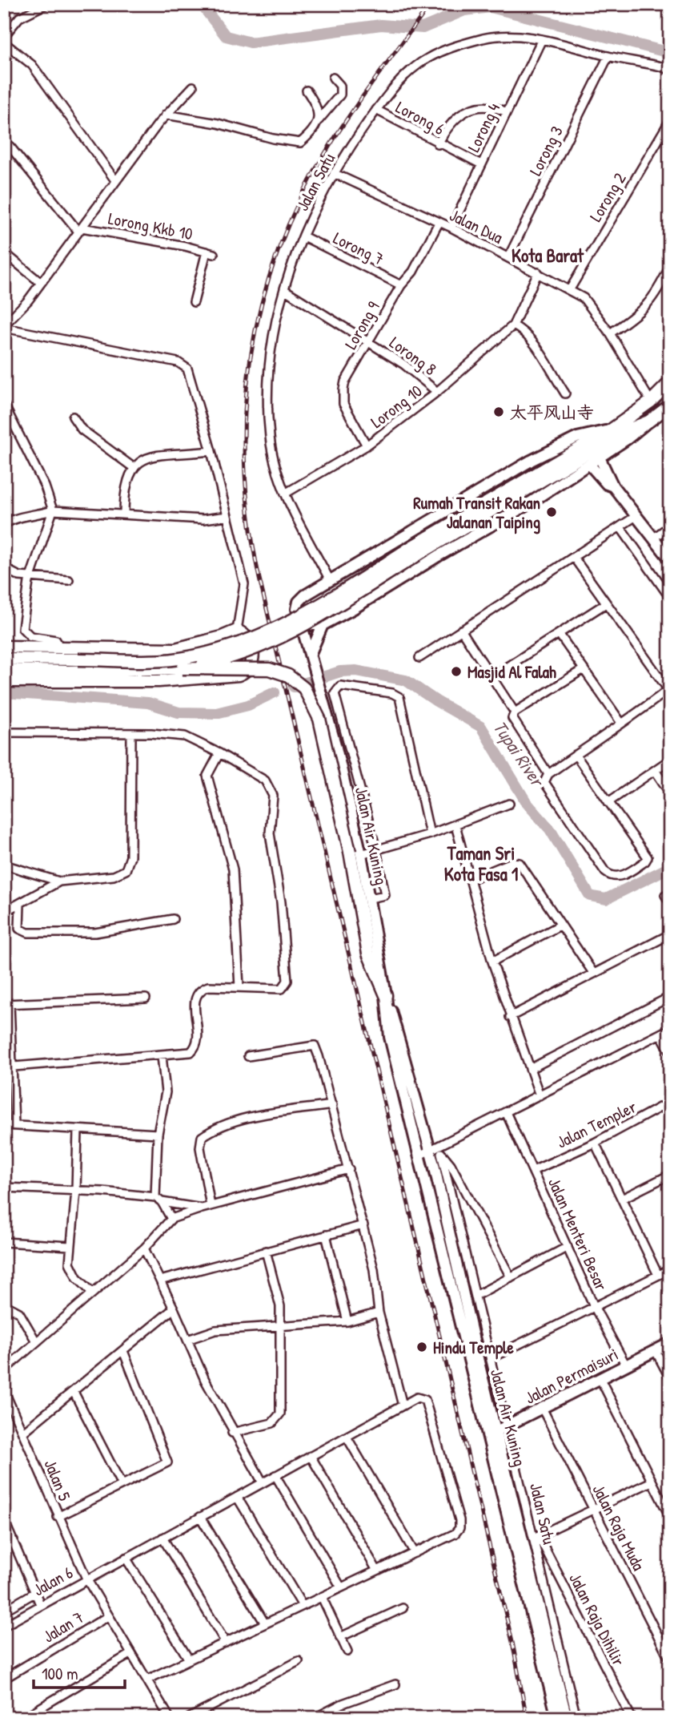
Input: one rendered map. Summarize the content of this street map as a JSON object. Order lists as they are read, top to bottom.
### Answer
{
  "streets": {
    "main road": ["Jalan Air Kuning", "Jalan Permaisuri"],
    "street": [
      "Lorong 6",
      "Lorong 4",
      "Lorong 3",
      "Jalan Satu",
      "Lorong 2",
      "Lorong Kkb 10",
      "Jalan Dua",
      "Lorong 7",
      "Lorong 9",
      "Lorong 8",
      "Lorong 10",
      "Jalan Templer",
      "Jalan Menteri Besar",
      "Jalan 5",
      "Jalan Raja Muda",
      "Jalan 6",
      "Jalan Raja Dihilir",
      "Jalan 7"
    ]
  },
  "crossings": [
    ["Lorong 6", "Lorong 4"],
    ["Lorong 6", "Jalan Satu"],
    ["Lorong 4", "Jalan Satu"],
    ["Lorong 4", "Jalan Dua"],
    ["Lorong 3", "Jalan Satu"],
    ["Lorong 3", "Jalan Dua"],
    ["Jalan Satu", "Jalan Dua"],
    ["Jalan Satu", "Lorong 7"],
    ["Jalan Satu", "Lorong 8"],
    ["Jalan Satu", "Lorong 10"],
    ["Jalan Satu", "Jalan Air Kuning"],
    ["Jalan Satu", "Jalan Permaisuri"],
    ["Jalan Satu", "Jalan Raja Dihilir"],
    ["Lorong 2", "Jalan Dua"],
    ["Jalan Dua", "Lorong 9"],
    ["Jalan Dua", "Lorong 10"],
    ["Lorong 7", "Lorong 9"],
    ["Lorong 9", "Lorong 8"],
    ["Lorong 9", "Lorong 10"],
    ["Lorong 8", "Lorong 10"],
    ["Jalan Air Kuning", "Jalan Permaisuri"],
    ["Jalan Templer", "Jalan Menteri Besar"],
    ["Jalan Menteri Besar", "Jalan Permaisuri"],
    ["Jalan Permaisuri", "Jalan Raja Muda"],
    ["Jalan 5", "Jalan 6"],
    ["Jalan 5", "Jalan 7"]
  ],
  "districts": ["Kota Barat", "Taman Sri Kota Fasa 1"],
  "water": ["Tupai River"],
  "places": [
    "太平风山寺",
    "Rumah Transit Rakan Jalanan Taiping",
    "Masjid Al Falah",
    "Hindu Temple"
  ],
  "scale_bar": "100 m"
}
